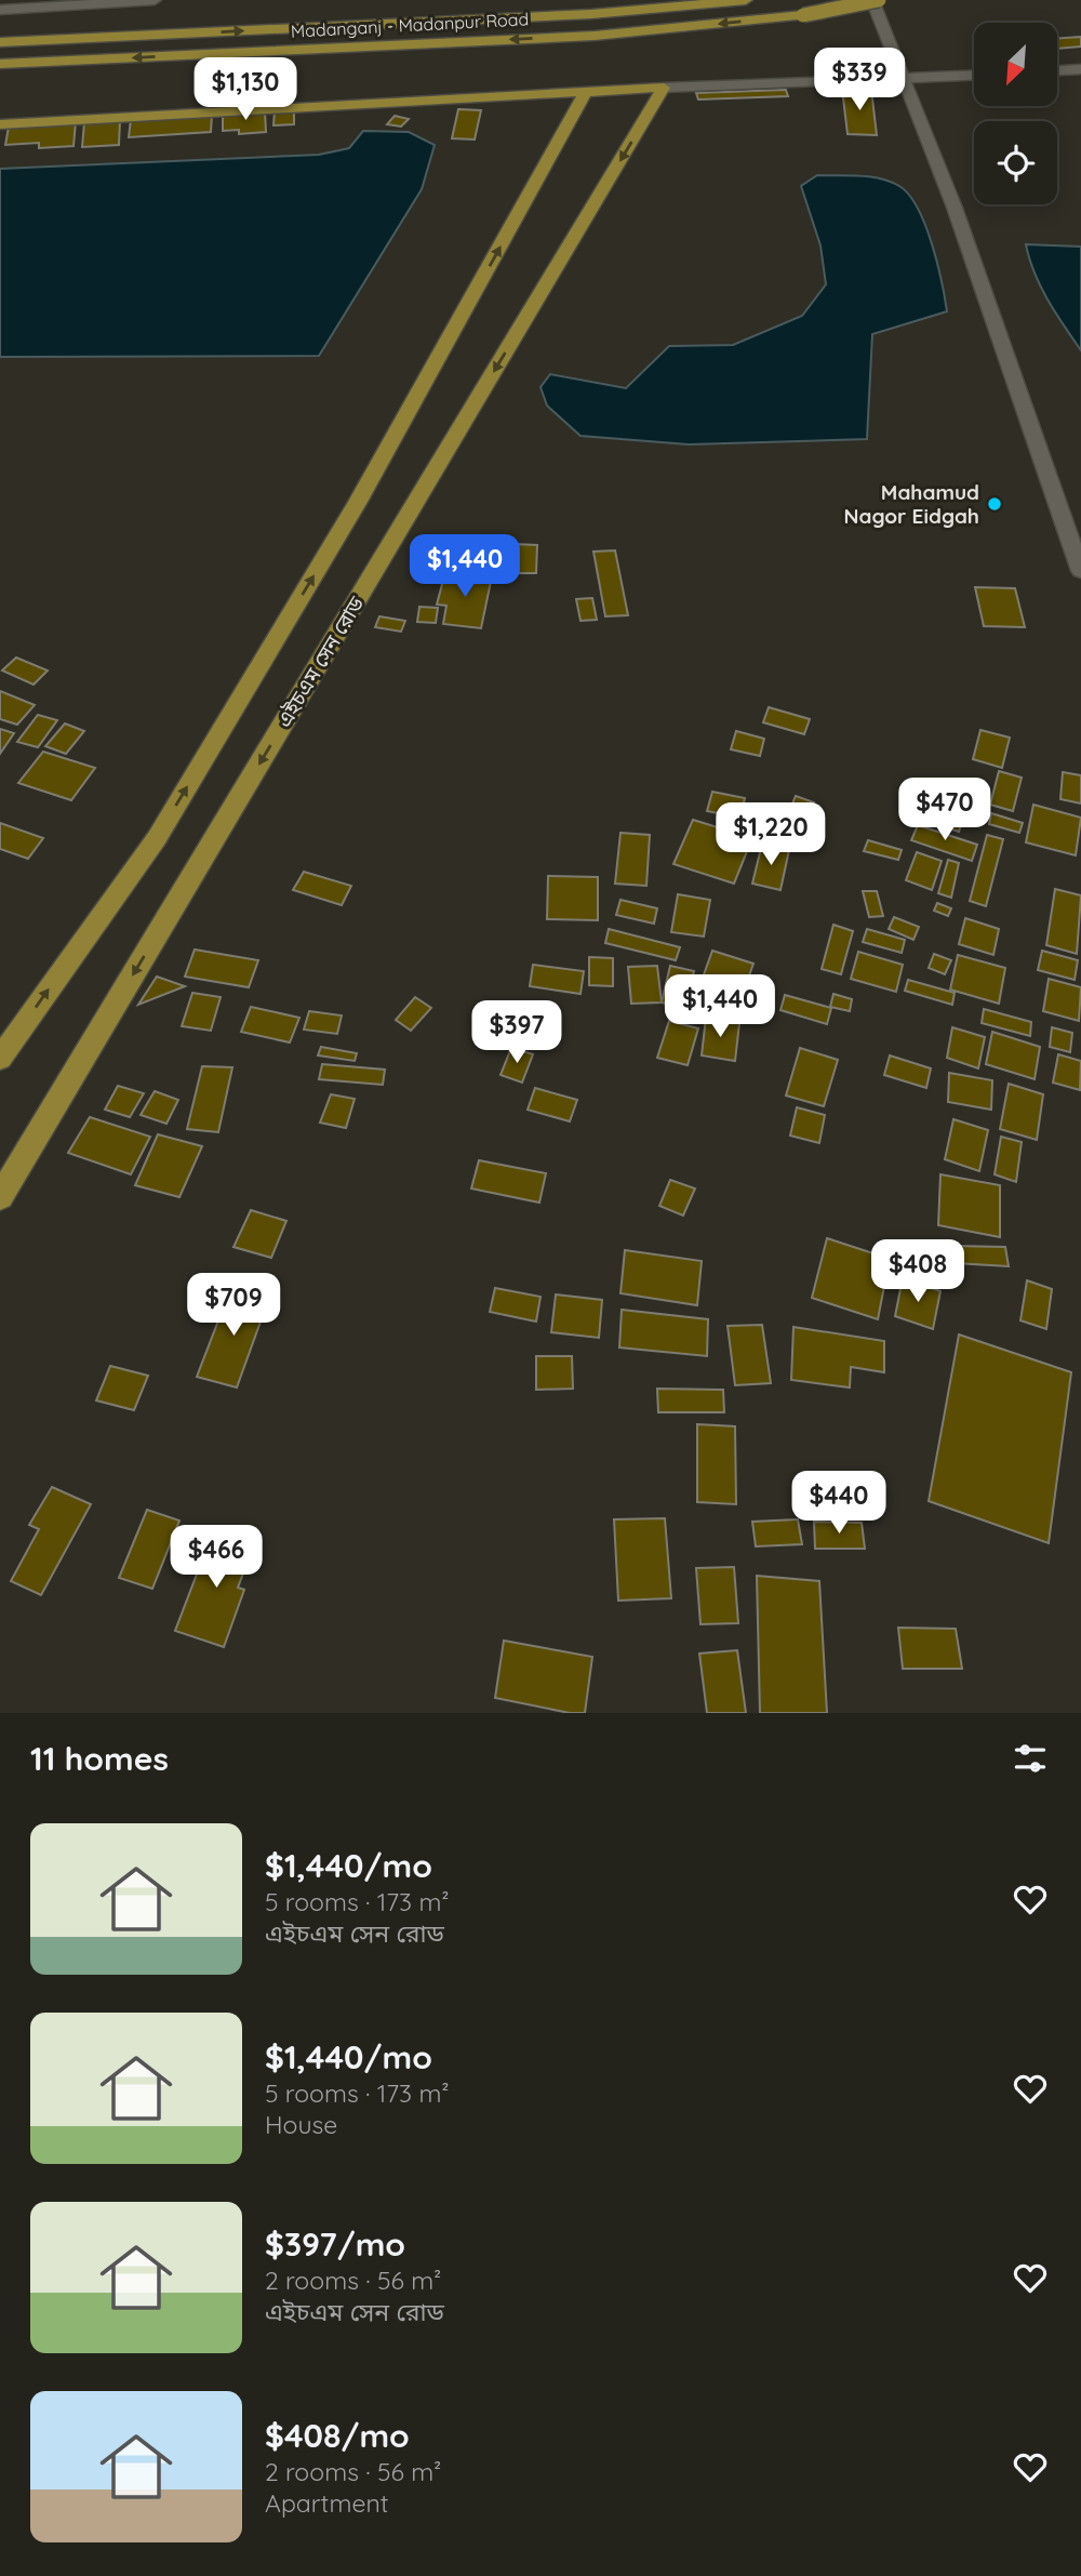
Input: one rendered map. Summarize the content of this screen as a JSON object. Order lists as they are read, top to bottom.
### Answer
{
  "streets": {
    "main road": ["Madanganj - Madanpur Road", "এইচএম সেন রোড"]
  },
  "places": ["Mahamud Nagor Eidgah"],
  "north": "bottom left",
  "page": {
    "price": [
      "$339",
      "$1,130",
      "$1,440",
      "$470",
      "$1,220",
      "$1,440",
      "$397",
      "$408",
      "$709",
      "$440",
      "$466"
    ],
    "heading": "11 homes",
    "list": [
      {
        "name": "$1,440/mo",
        "note": "5 rooms · 173 m² · এইচএম সেন রোড"
      },
      {
        "name": "$1,440/mo",
        "note": "5 rooms · 173 m² · House"
      },
      {
        "name": "$397/mo",
        "note": "2 rooms · 56 m² · এইচএম সেন রোড"
      },
      {
        "name": "$408/mo",
        "note": "2 rooms · 56 m² · Apartment"
      }
    ]
  }
}
